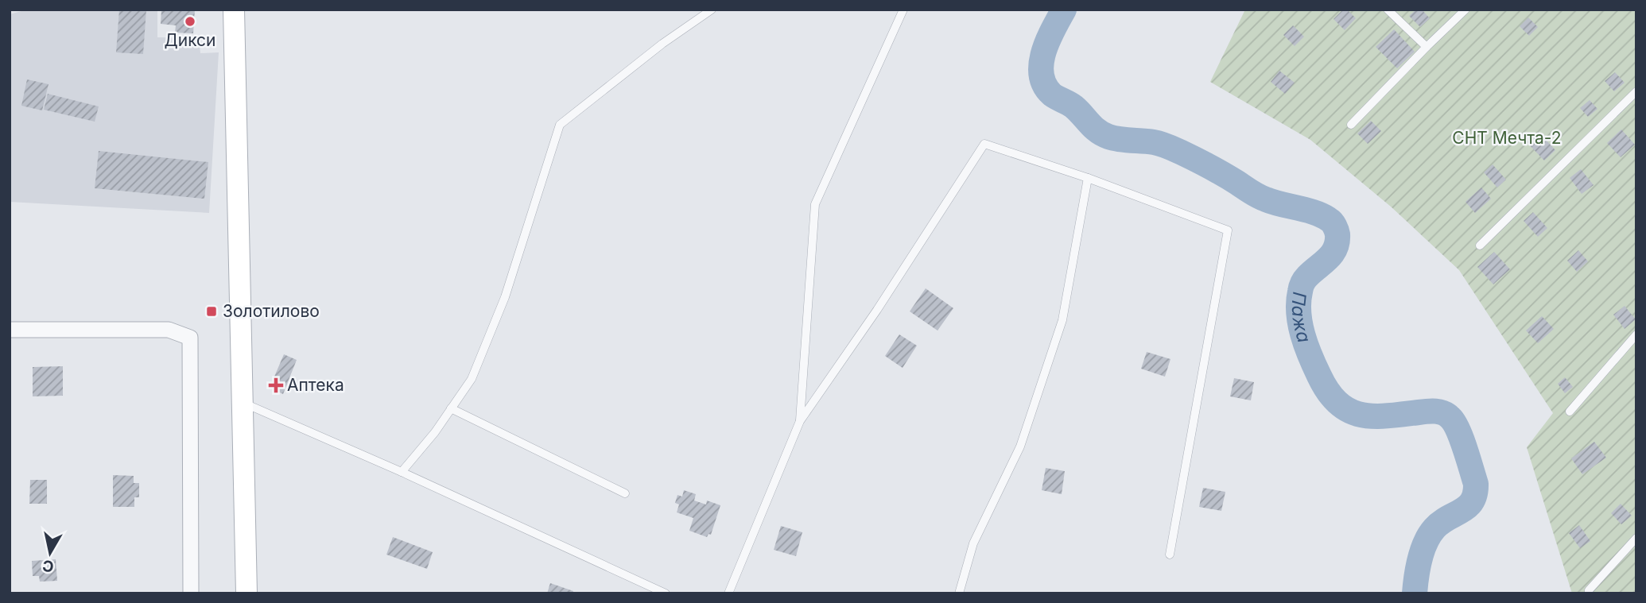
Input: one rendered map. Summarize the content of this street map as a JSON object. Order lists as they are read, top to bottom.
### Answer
{
  "water": ["Пажа"],
  "parks": ["СНТ Мечта-2"],
  "places": {
    "other": ["Дикси"],
    "transit": ["Золотилово"],
    "health": ["Аптека"]
  },
  "north": "bottom"
}
